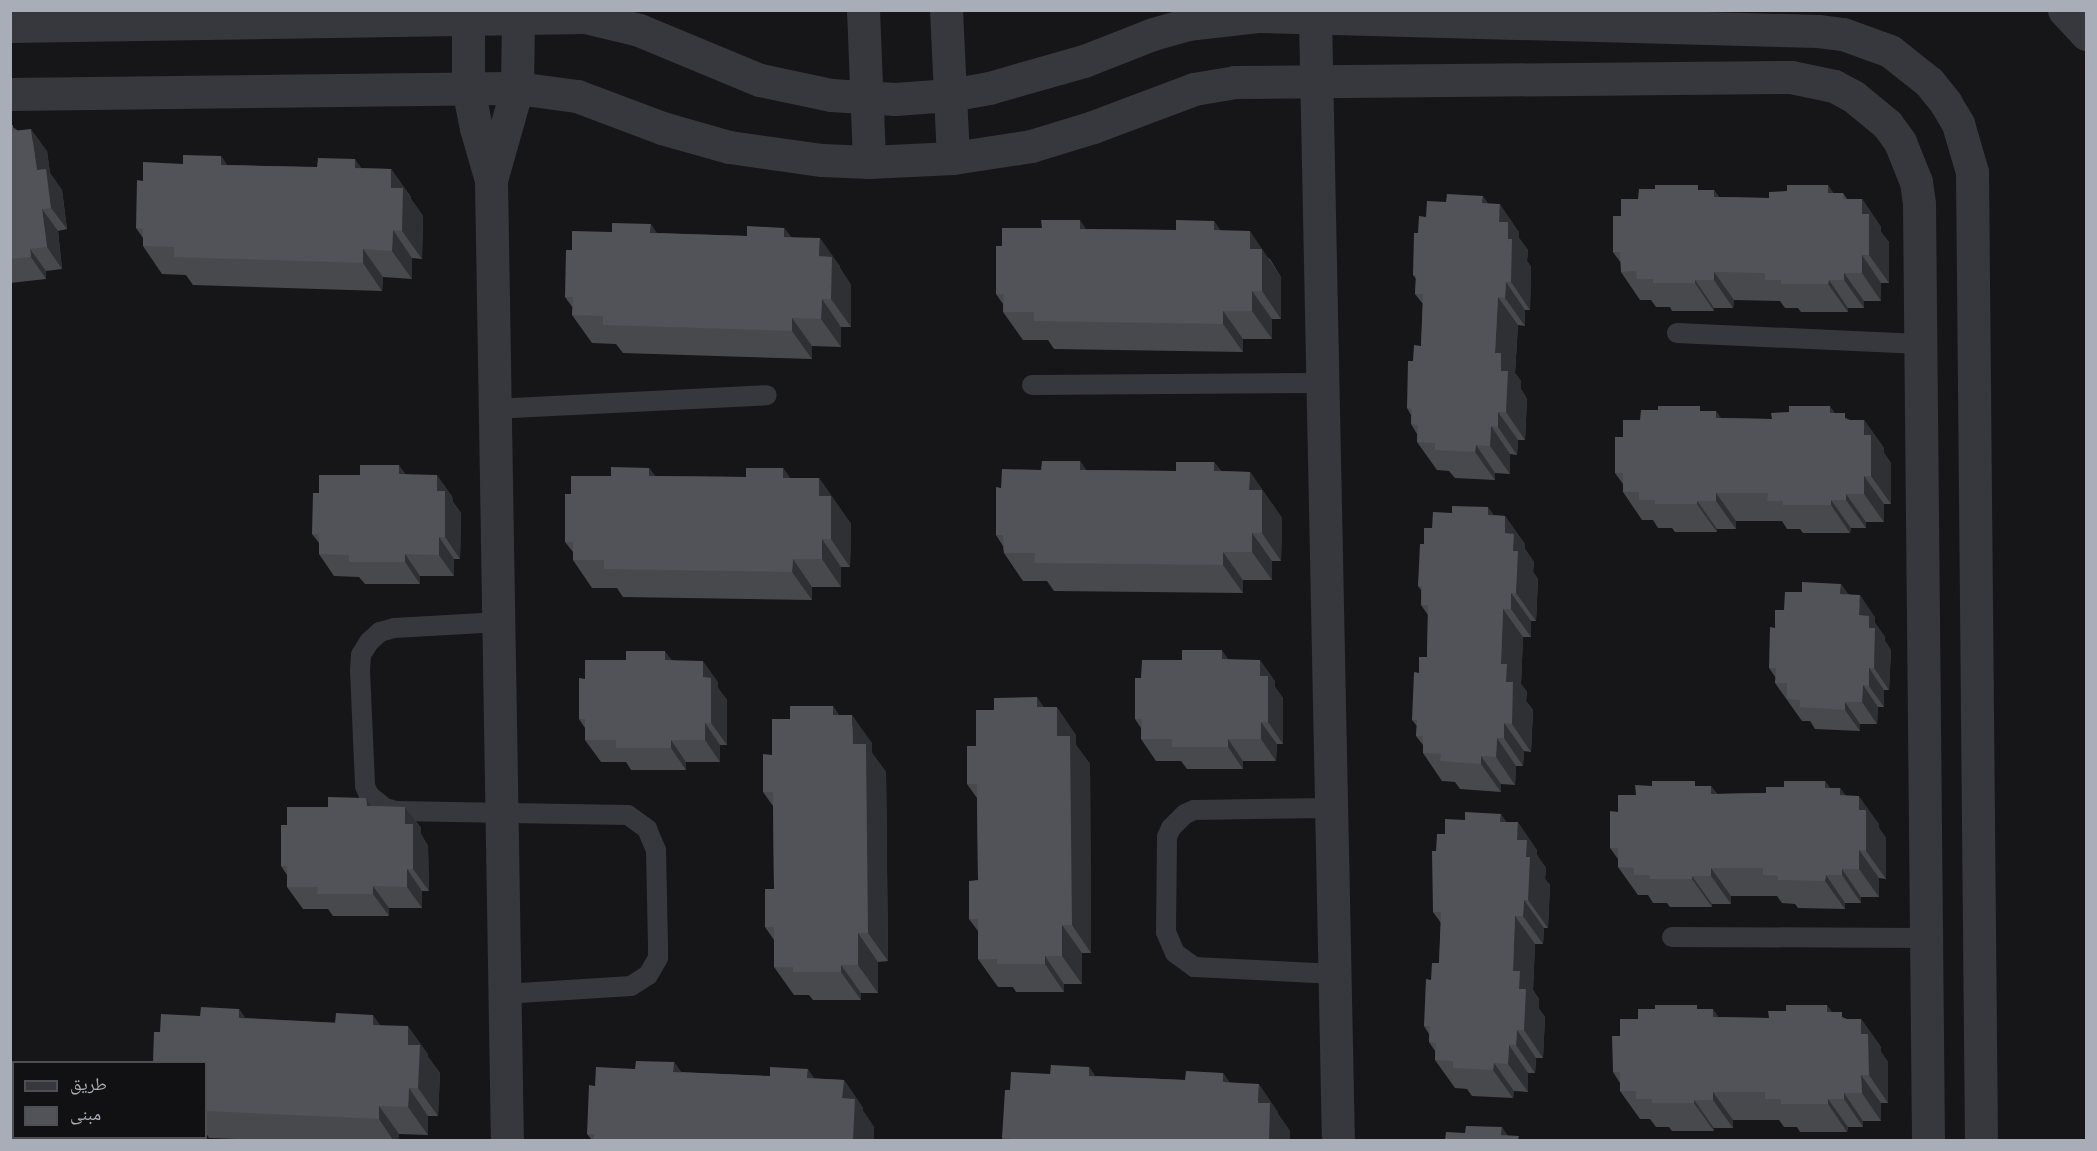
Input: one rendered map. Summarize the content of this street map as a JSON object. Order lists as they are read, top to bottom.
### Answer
{
  "legend": ["طريق", "مبنى"]
}
